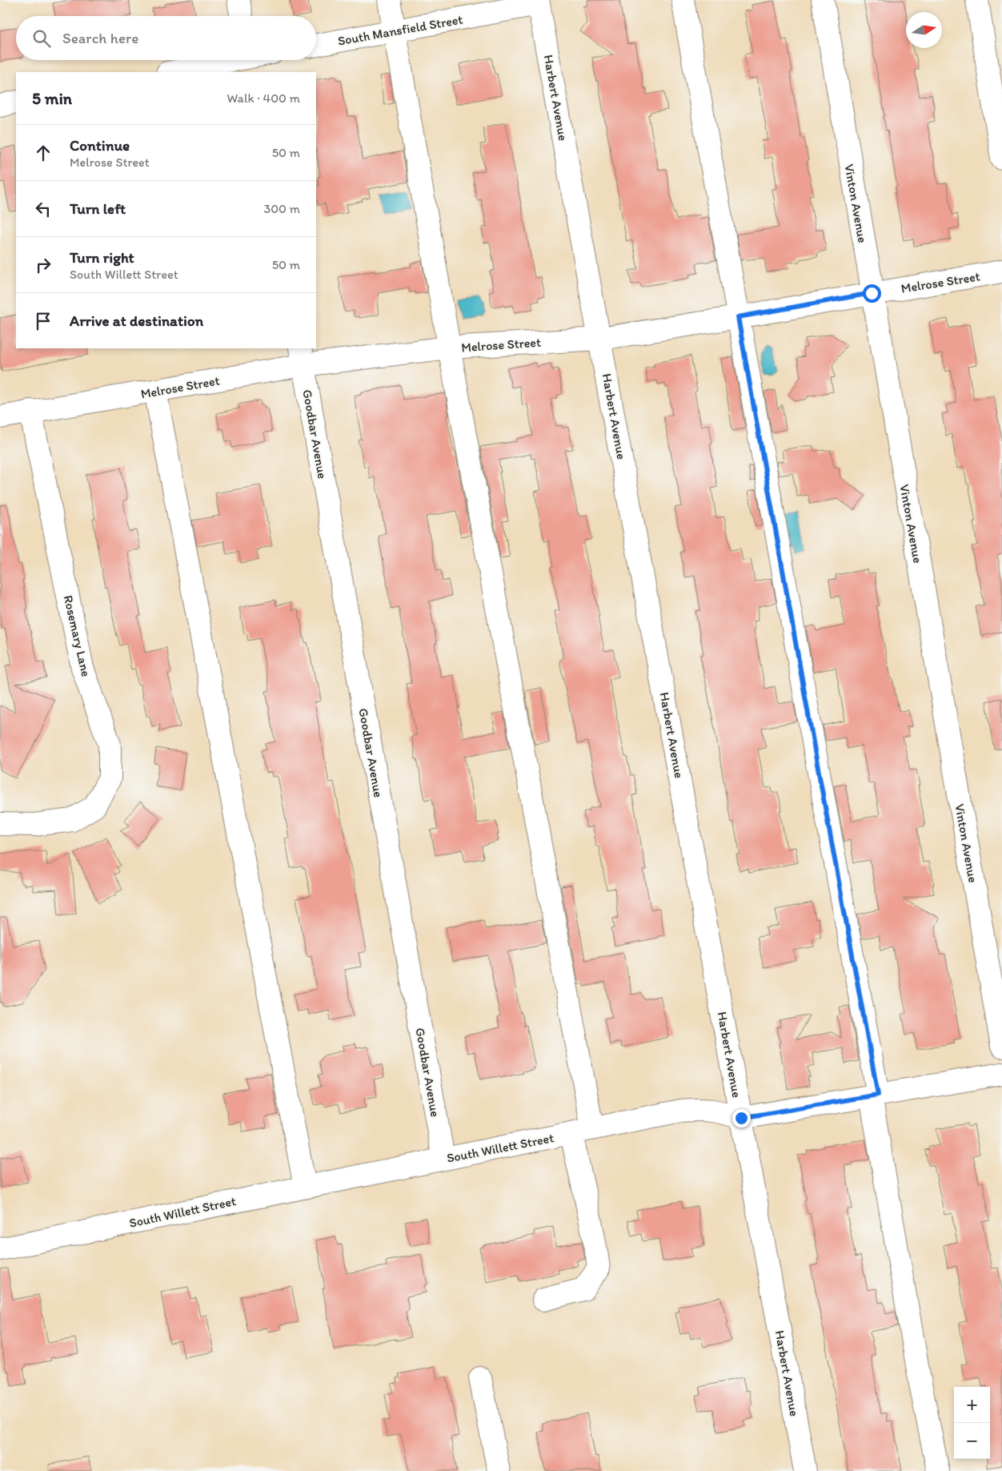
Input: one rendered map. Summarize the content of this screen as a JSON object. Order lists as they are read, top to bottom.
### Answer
{
  "streets": {
    "street": [
      "South Mansfield Street",
      "Harbert Avenue",
      "Vinton Avenue",
      "Melrose Street",
      "Goodbar Avenue",
      "Rosemary Lane",
      "South Willett Street"
    ]
  },
  "crossings": [
    ["South Mansfield Street", "Harbert Avenue"],
    ["Harbert Avenue", "Melrose Street"],
    ["Harbert Avenue", "South Willett Street"],
    ["Vinton Avenue", "Melrose Street"],
    ["Melrose Street", "Goodbar Avenue"],
    ["Melrose Street", "Rosemary Lane"],
    ["Goodbar Avenue", "South Willett Street"]
  ],
  "north": "right",
  "page": {
    "search": "Search here",
    "heading": ["5 min", "Walk · 400 m"],
    "list": [
      ["Continue", "Melrose Street", "50 m"],
      ["Turn left", "300 m"],
      ["Turn right", "South Willett Street", "50 m"],
      "Arrive at destination"
    ],
    "map_buttons": ["+", "−"]
  }
}
